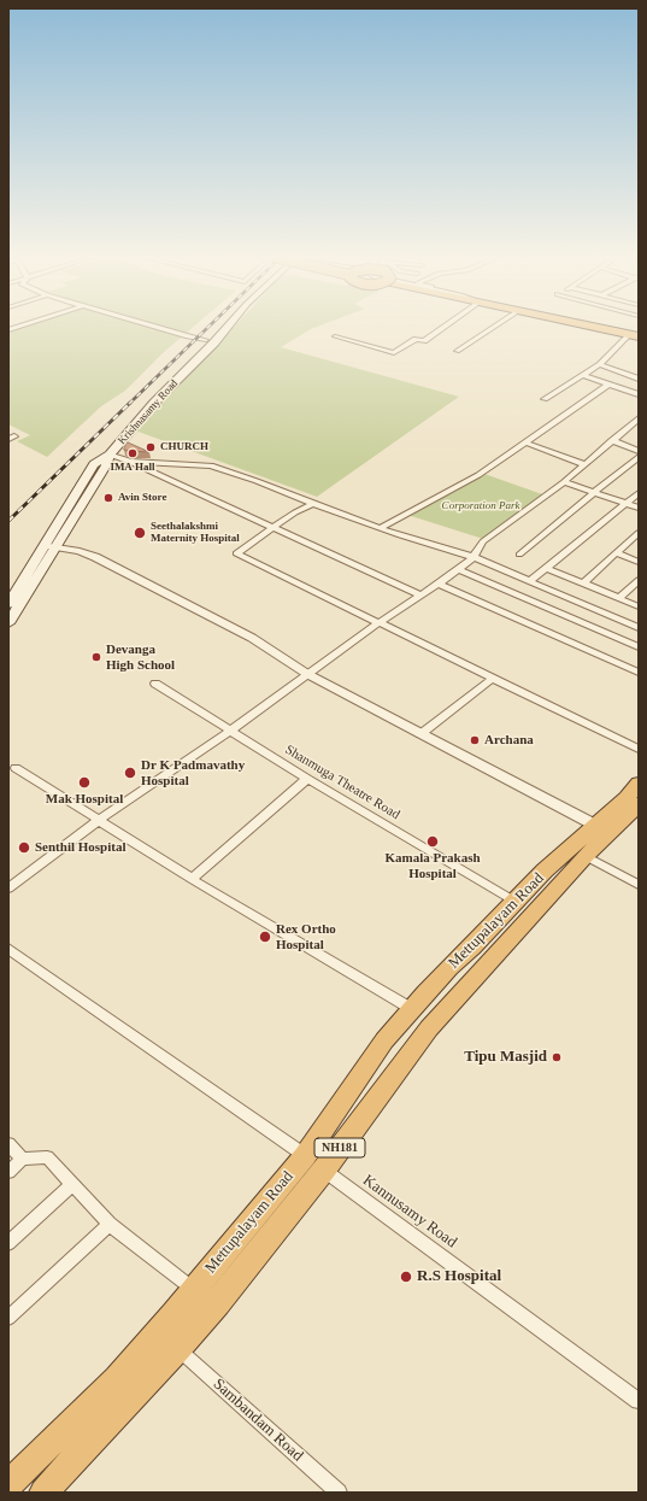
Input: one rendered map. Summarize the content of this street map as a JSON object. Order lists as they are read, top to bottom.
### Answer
{
  "streets": {
    "highway": ["Mettupalayam Road", "NH181"],
    "main road": ["Krishnasamy Road"],
    "street": ["Shanmuga Theatre Road", "Kannusamy Road", "Sambandam Road"]
  },
  "crossings": [
    ["Shanmuga Theatre Road", "Mettupalayam Road"],
    ["Mettupalayam Road", "Kannusamy Road"],
    ["Mettupalayam Road", "Sambandam Road"]
  ],
  "parks": ["Corporation Park"],
  "places": [
    "CHURCH",
    "IMA Hall",
    "Avin Store",
    "Seethalakshmi Maternity Hospital",
    "Devanga High School",
    "Archana",
    "Dr K Padmavathy Hospital",
    "Mak Hospital",
    "Kamala Prakash Hospital",
    "Senthil Hospital",
    "Rex Ortho Hospital",
    "Tipu Masjid",
    "R.S Hospital"
  ]
}
